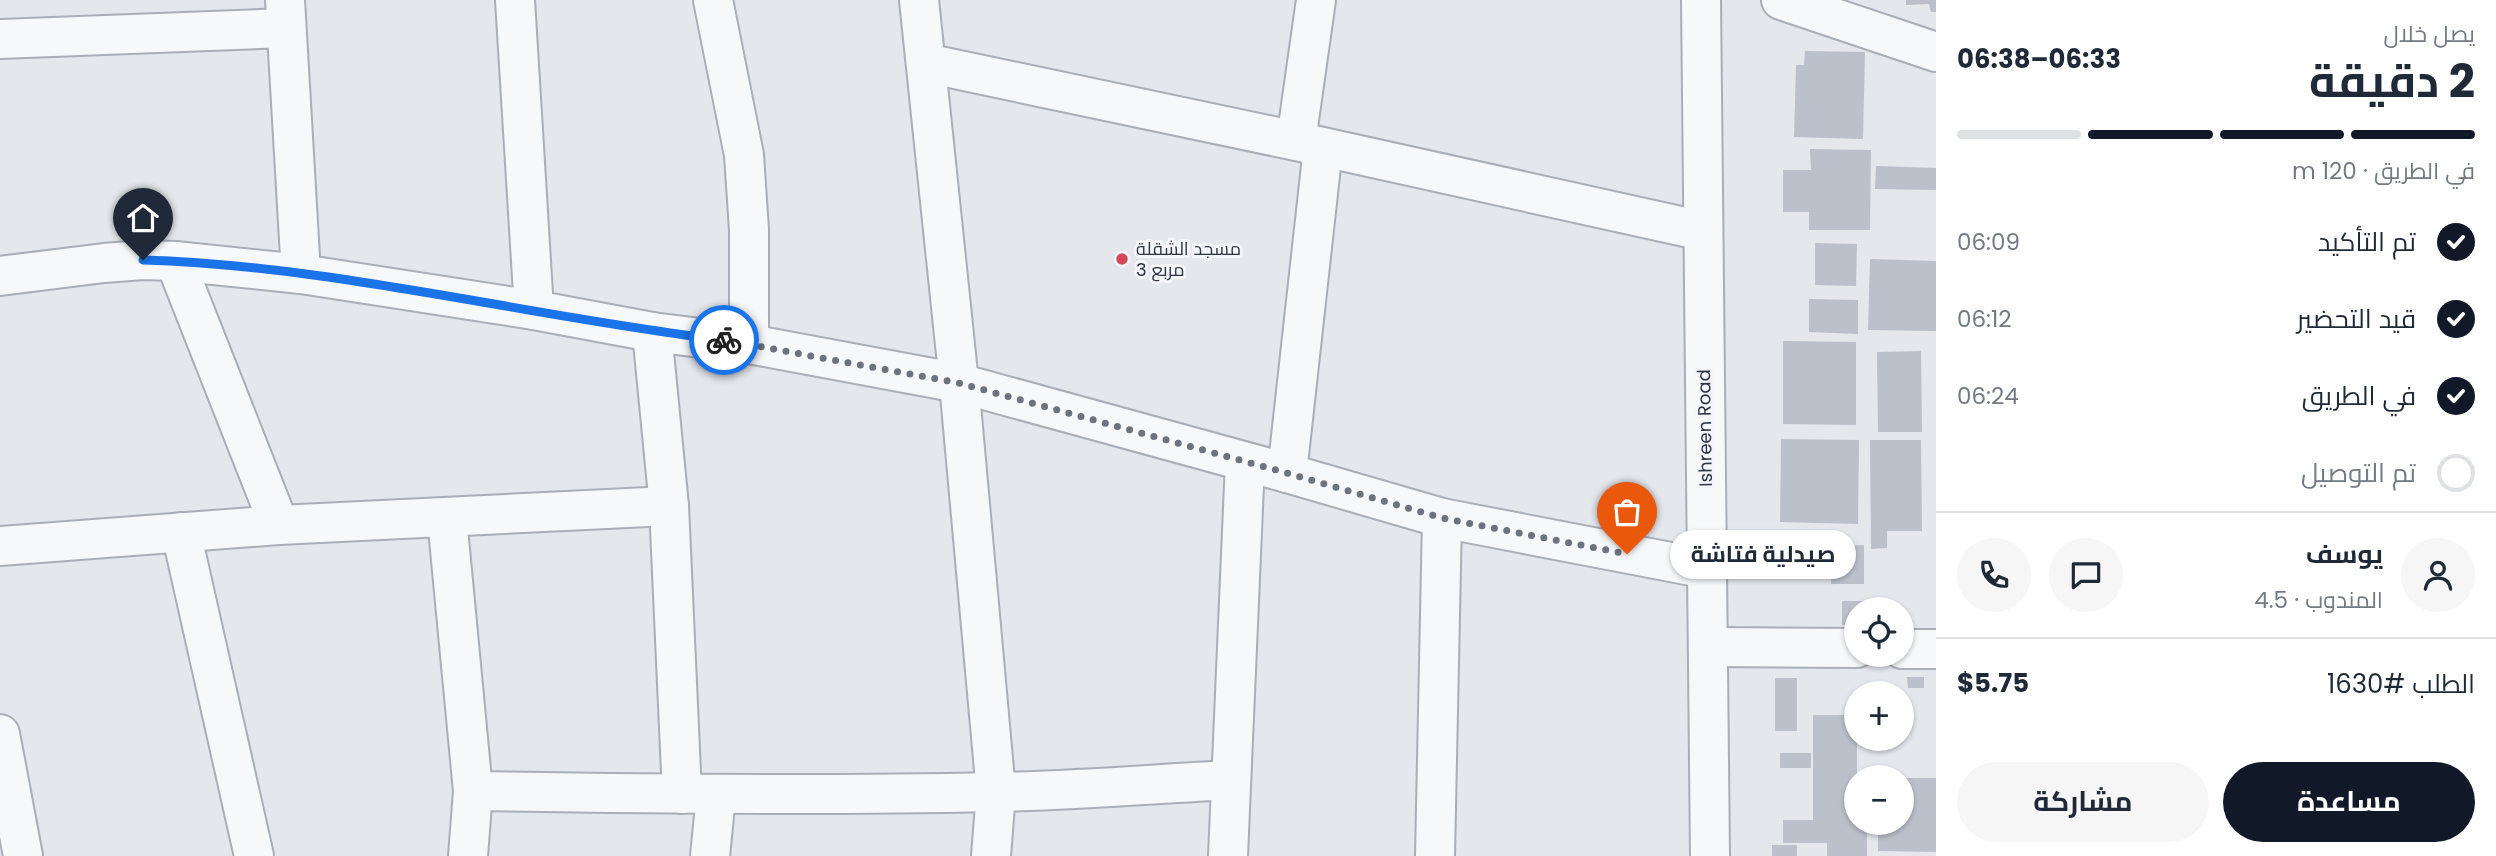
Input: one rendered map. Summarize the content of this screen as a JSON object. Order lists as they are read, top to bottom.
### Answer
{
  "streets": {
    "street": ["Ishreen Road"]
  },
  "places": ["مسجد الشقلة مربع 3", "صيدلية فتاشة"],
  "page": {
    "heading": ["2 دقيقة", "يصل خلال", "06:33–06:38"],
    "panel": [
      "يوسف",
      "المندوب · 4.5",
      "الطلب #1630",
      "$5.75"
    ],
    "bar": "في الطريق · 120 m",
    "list": [
      ["تم التأكيد", "06:09"],
      ["قيد التحضير", "06:12"],
      ["في الطريق", "06:24"],
      "تم التوصيل"
    ],
    "bubble": "صيدلية فتاشة",
    "map_buttons": ["+", "−"],
    "buttons": ["مساعدة", "مشاركة"]
  }
}
